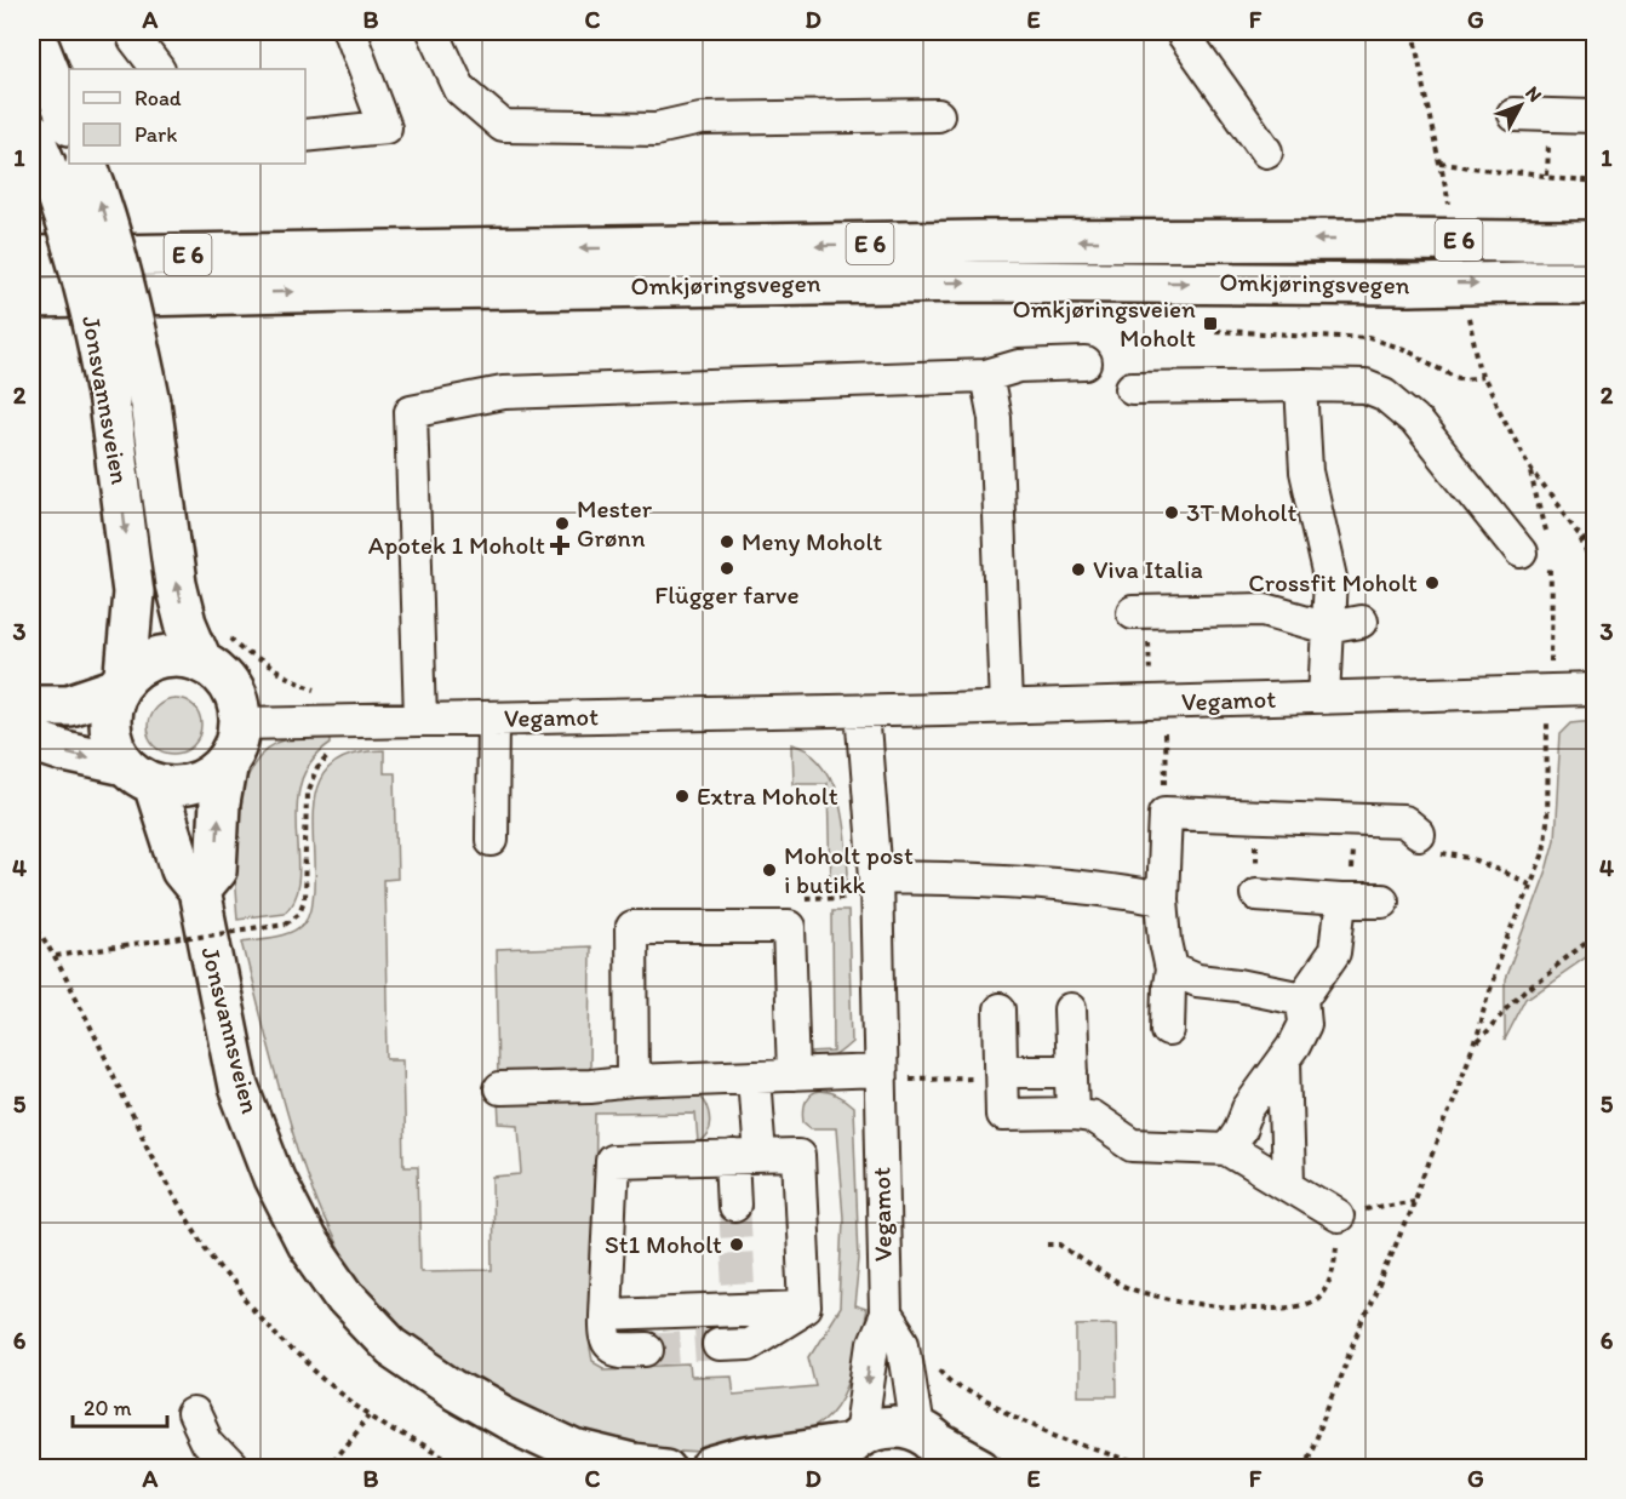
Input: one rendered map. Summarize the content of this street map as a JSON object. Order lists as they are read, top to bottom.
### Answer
{
  "streets": {
    "main road": ["E 6", "Omkjøringsvegen", "Jonsvannsveien"],
    "street": ["Vegamot"]
  },
  "crossings": [
    ["Jonsvannsveien", "Vegamot"]
  ],
  "places": {
    "transit": ["Omkjøringsveien Moholt"],
    "other": [
      "3T Moholt",
      "Mester Grønn",
      "Meny Moholt",
      "Flügger farve",
      "Viva Italia",
      "Crossfit Moholt",
      "Extra Moholt",
      "Moholt post i butikk",
      "St1 Moholt"
    ],
    "health": ["Apotek 1 Moholt"]
  },
  "legend": ["Road", "Park"],
  "scale_bar": "20 m",
  "north": "top right",
  "grid": {
    "columns": [
      "A",
      "B",
      "C",
      "D",
      "E",
      "F",
      "G"
    ],
    "rows": [
      "1",
      "2",
      "3",
      "4",
      "5",
      "6"
    ]
  }
}
